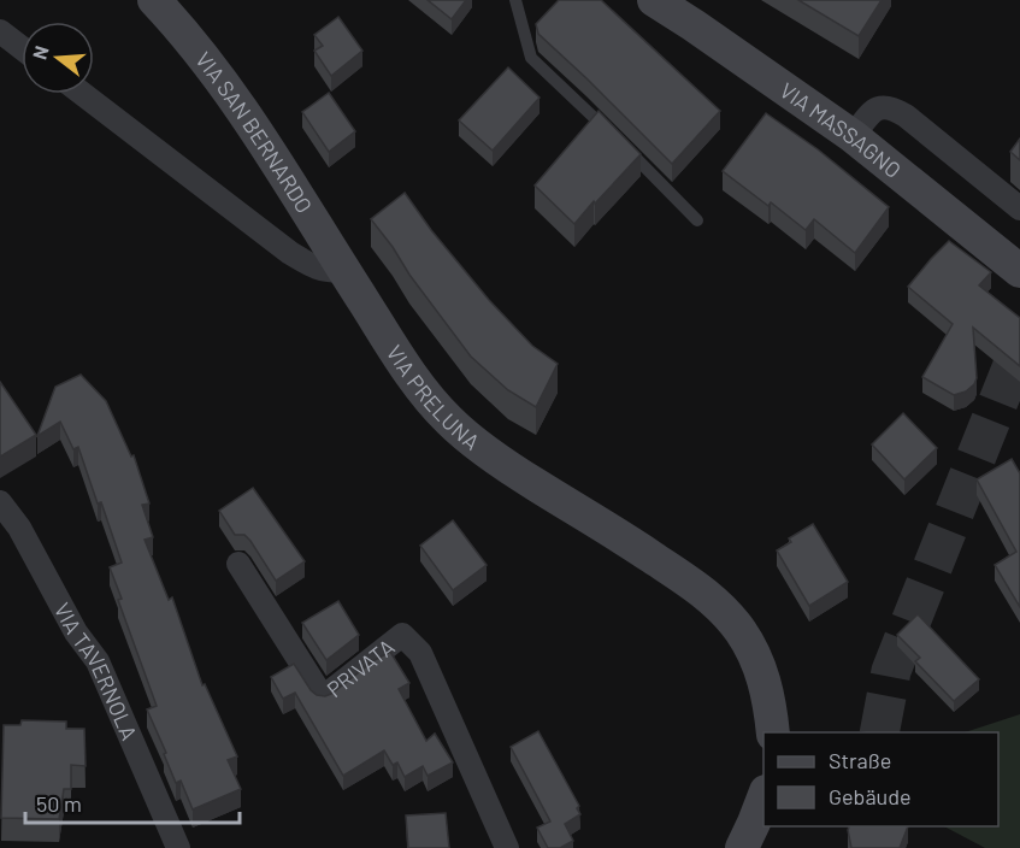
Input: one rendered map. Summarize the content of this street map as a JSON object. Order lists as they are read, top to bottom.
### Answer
{
  "streets": {
    "street": [
      "VIA MASSAGNO",
      "VIA SAN BERNARDO",
      "VIA PRELUNA",
      "PRIVATA",
      "VIA TAVERNOLA"
    ]
  },
  "crossings": [
    ["VIA SAN BERNARDO", "VIA PRELUNA"]
  ],
  "legend": ["Straße", "Gebäude"],
  "scale_bar": "50 m",
  "north": "left"
}
